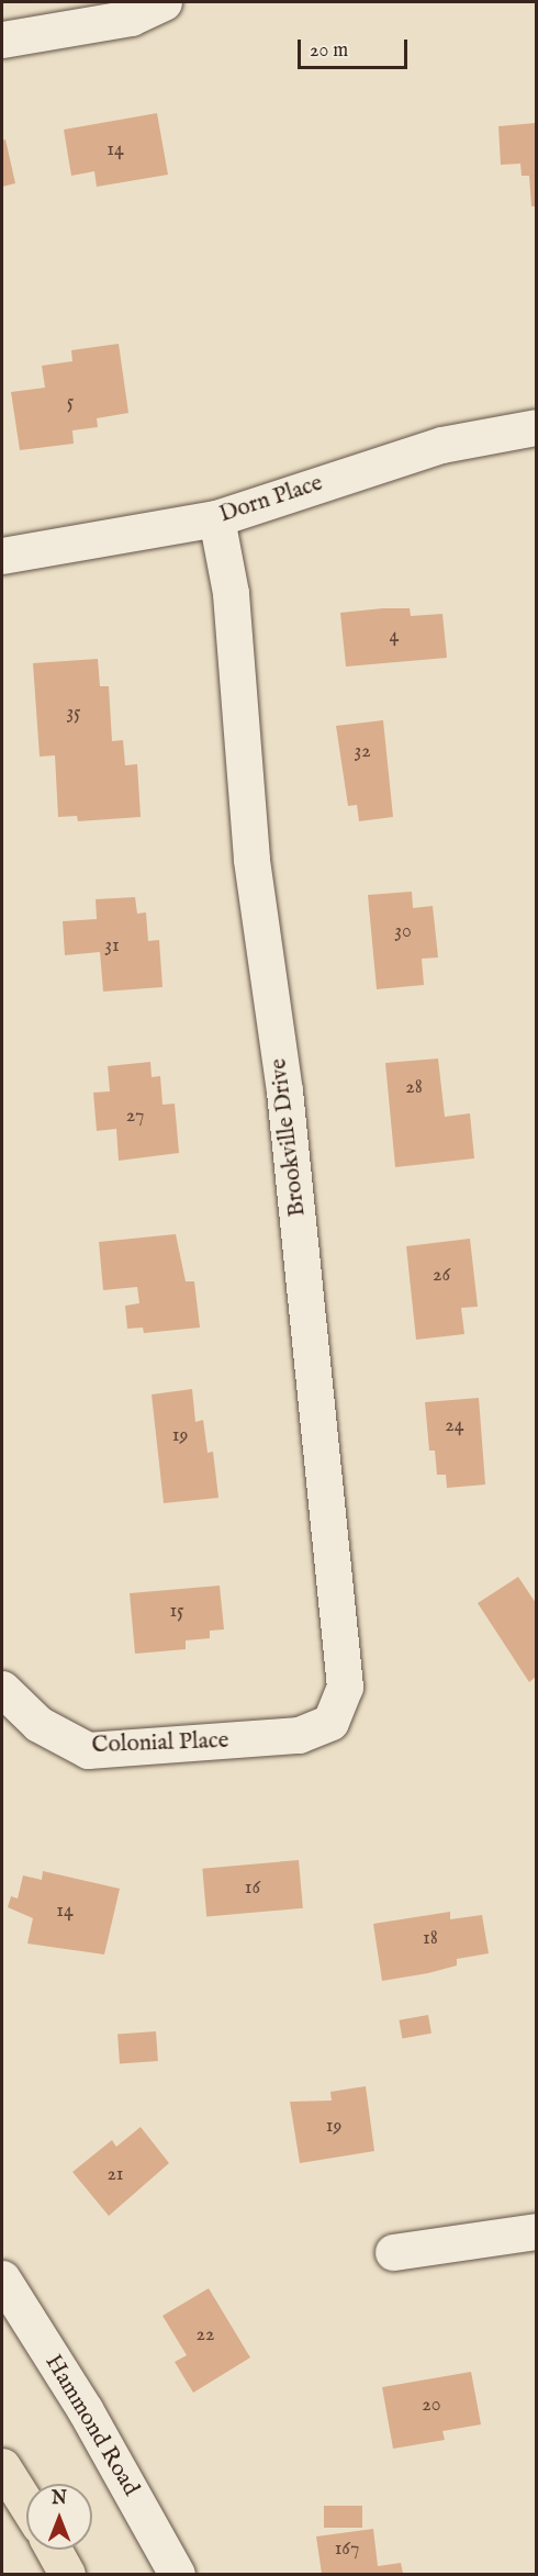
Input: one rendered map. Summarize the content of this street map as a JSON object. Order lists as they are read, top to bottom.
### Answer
{
  "streets": {
    "street": [
      "Dorn Place",
      "Brookville Drive",
      "Colonial Place",
      "Hammond Road"
    ]
  },
  "crossings": [
    ["Dorn Place", "Brookville Drive"],
    ["Brookville Drive", "Colonial Place"]
  ],
  "house_numbers": [
    "14",
    "5",
    "4",
    "35",
    "32",
    "30",
    "31",
    "28",
    "27",
    "26",
    "24",
    "19",
    "15",
    "16",
    "14",
    "18",
    "19",
    "21",
    "22",
    "20",
    "167"
  ],
  "scale_bar": "20 m",
  "north": "top"
}
